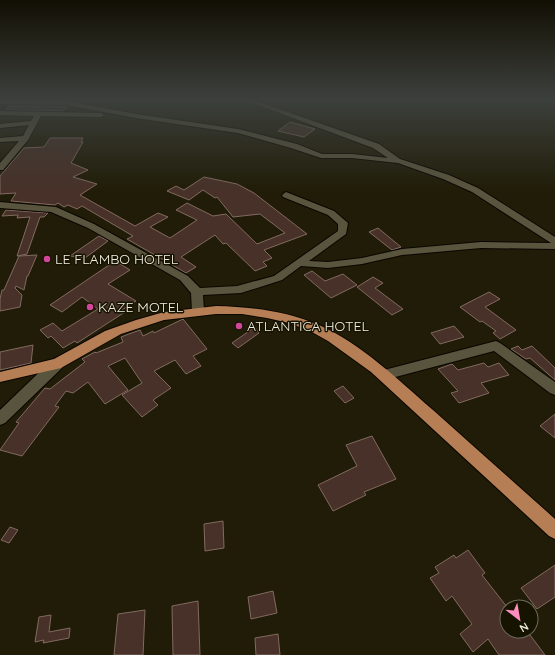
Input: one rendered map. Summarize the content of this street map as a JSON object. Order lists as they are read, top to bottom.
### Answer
{
  "places": ["LE FLAMBO HOTEL", "KAZE MOTEL", "ATLANTICA HOTEL"],
  "north": "bottom right"
}
